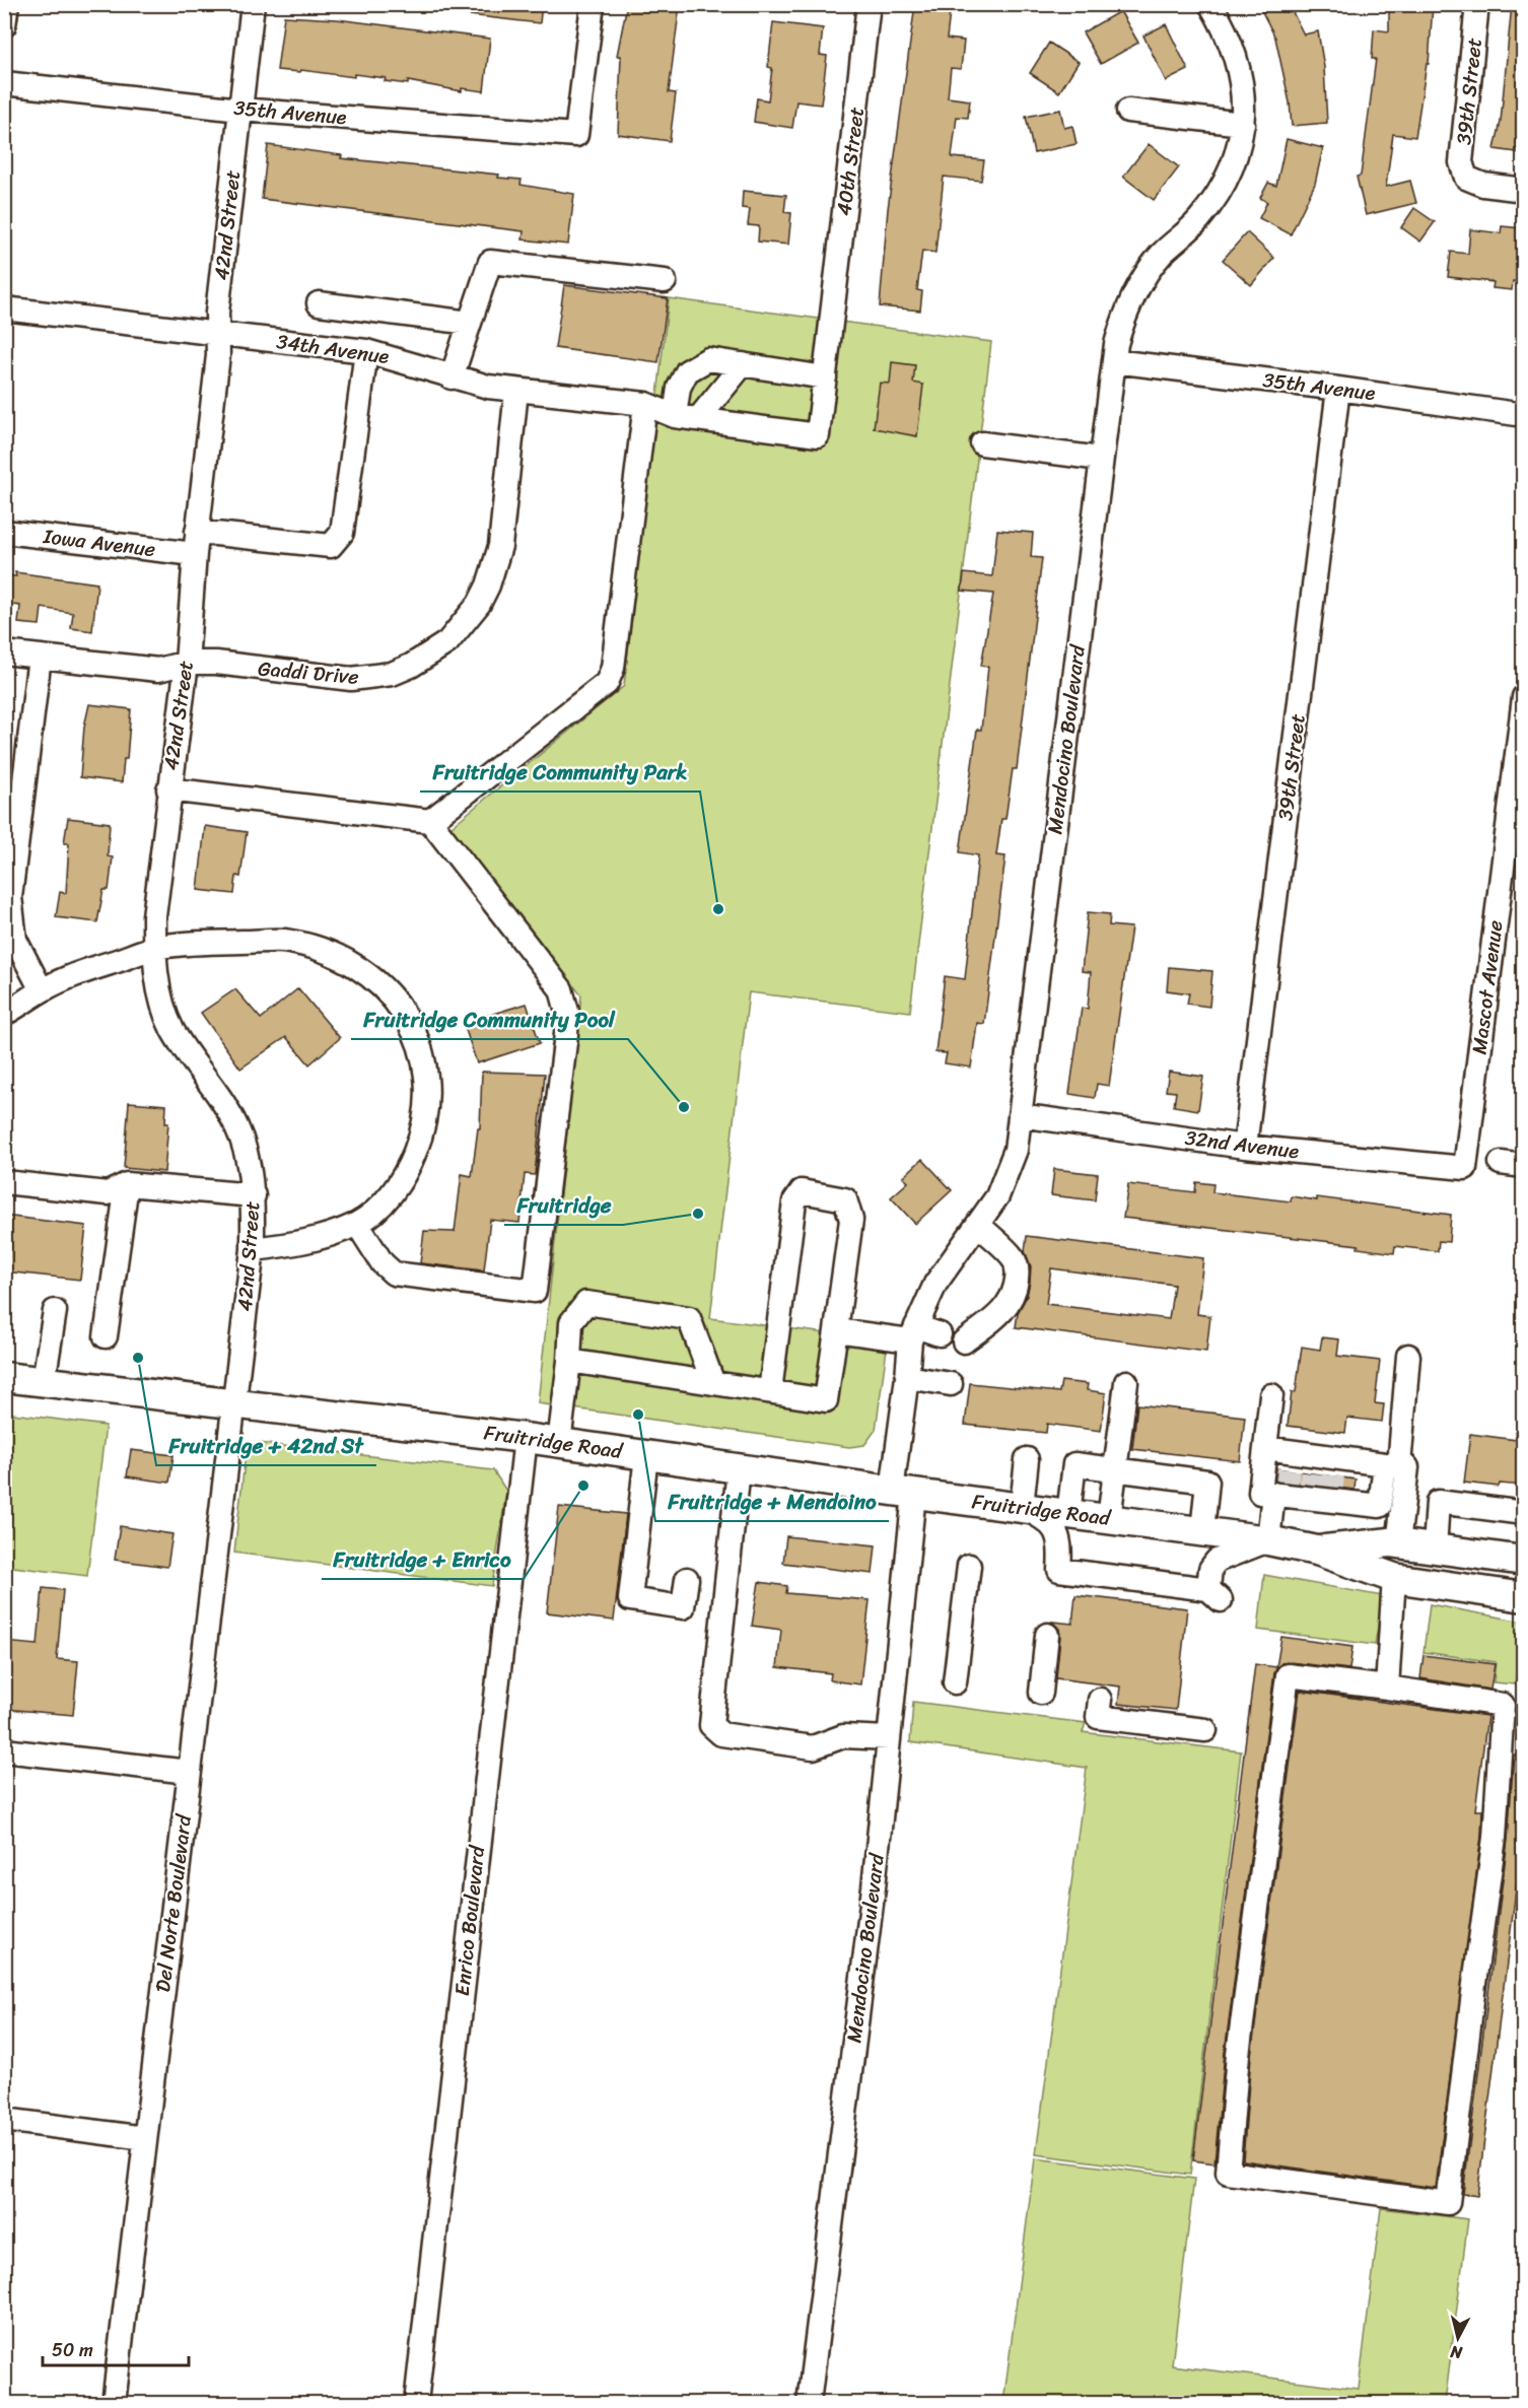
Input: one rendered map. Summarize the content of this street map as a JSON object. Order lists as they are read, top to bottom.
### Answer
{
  "streets": {
    "main road": ["Fruitridge Road"],
    "street": [
      "39th Street",
      "35th Avenue",
      "40th Street",
      "42nd Street",
      "34th Avenue",
      "Iowa Avenue",
      "Gaddi Drive",
      "Mendocino Boulevard",
      "Mascot Avenue",
      "32nd Avenue",
      "Del Norte Boulevard",
      "Enrico Boulevard"
    ]
  },
  "crossings": [
    ["39th Street", "35th Avenue"],
    ["39th Street", "32nd Avenue"],
    ["35th Avenue", "42nd Street"],
    ["35th Avenue", "Mendocino Boulevard"],
    ["40th Street", "34th Avenue"],
    ["42nd Street", "34th Avenue"],
    ["42nd Street", "Iowa Avenue"],
    ["42nd Street", "Gaddi Drive"],
    ["42nd Street", "Fruitridge Road"],
    ["42nd Street", "Del Norte Boulevard"],
    ["34th Avenue", "Iowa Avenue"],
    ["34th Avenue", "Gaddi Drive"],
    ["Mendocino Boulevard", "32nd Avenue"],
    ["Mendocino Boulevard", "Fruitridge Road"],
    ["Mascot Avenue", "32nd Avenue"],
    ["Fruitridge Road", "Del Norte Boulevard"],
    ["Fruitridge Road", "Enrico Boulevard"]
  ],
  "places": [
    "Fruitridge Community Park",
    "Fruitridge Community Pool",
    "Fruitridge",
    "Fruitridge + 42nd St",
    "Fruitridge + Mendoino",
    "Fruitridge + Enrico"
  ],
  "scale_bar": "50 m",
  "north": "bottom"
}
